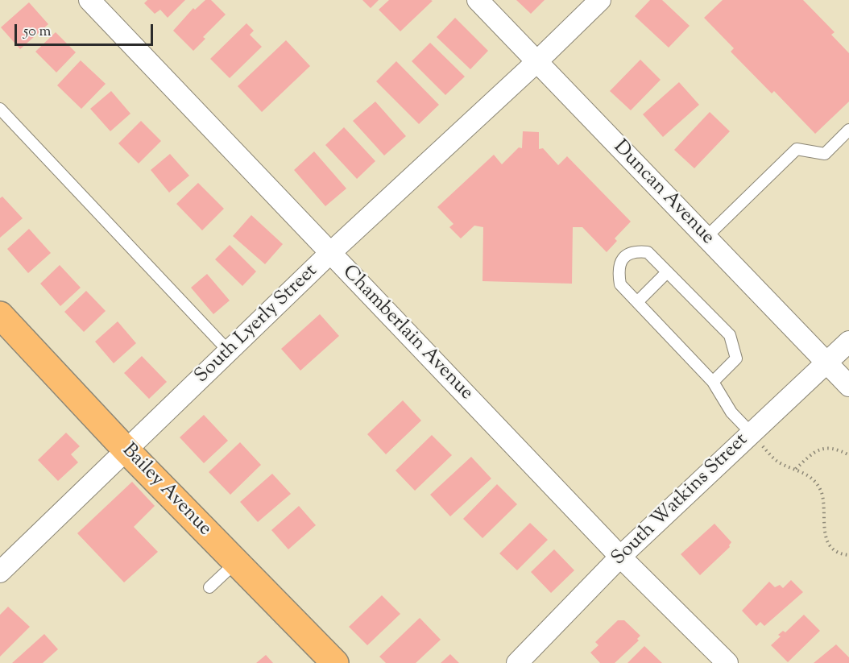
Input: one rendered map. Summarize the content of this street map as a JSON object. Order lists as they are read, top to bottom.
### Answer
{
  "streets": {
    "main road": ["Bailey Avenue"],
    "street": [
      "Duncan Avenue",
      "South Lyerly Street",
      "Chamberlain Avenue",
      "South Watkins Street"
    ]
  },
  "crossings": [
    ["Duncan Avenue", "South Lyerly Street"],
    ["Duncan Avenue", "South Watkins Street"],
    ["South Lyerly Street", "Chamberlain Avenue"],
    ["South Lyerly Street", "Bailey Avenue"],
    ["Chamberlain Avenue", "South Watkins Street"]
  ],
  "scale_bar": "50 m"
}
